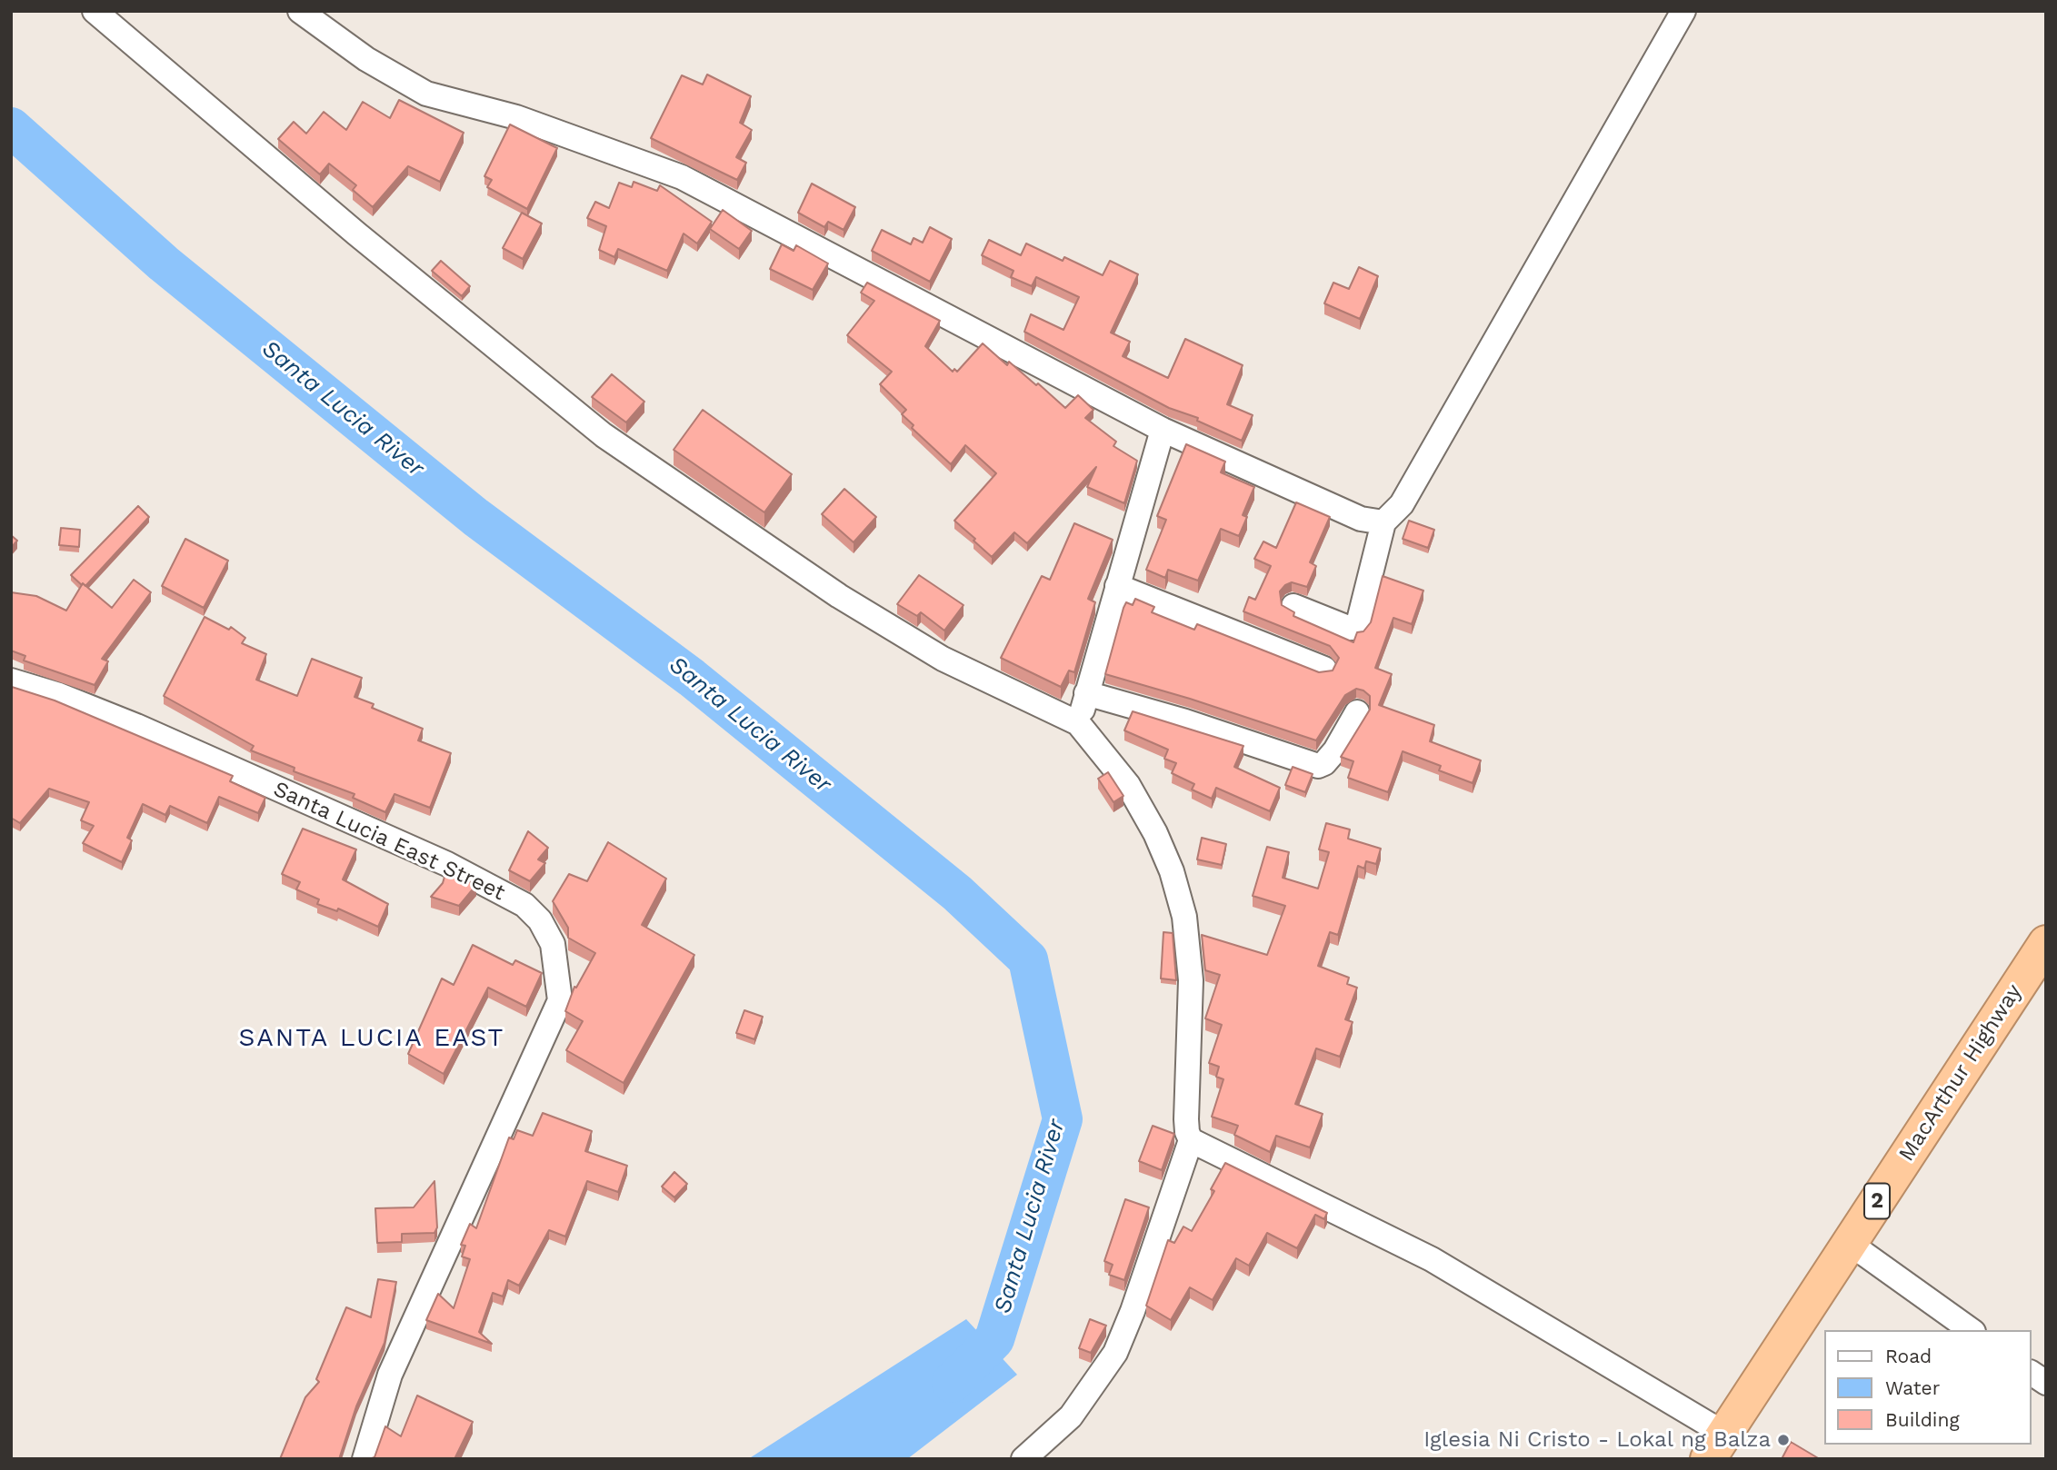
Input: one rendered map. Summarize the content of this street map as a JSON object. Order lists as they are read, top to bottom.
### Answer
{
  "streets": {
    "highway": ["MacArthur Highway", "2"],
    "street": ["Santa Lucia East Street"]
  },
  "districts": ["SANTA LUCIA EAST"],
  "water": ["Santa Lucia River"],
  "places": ["Iglesia Ni Cristo - Lokal ng Balza"],
  "legend": ["Road", "Water", "Building"]
}
